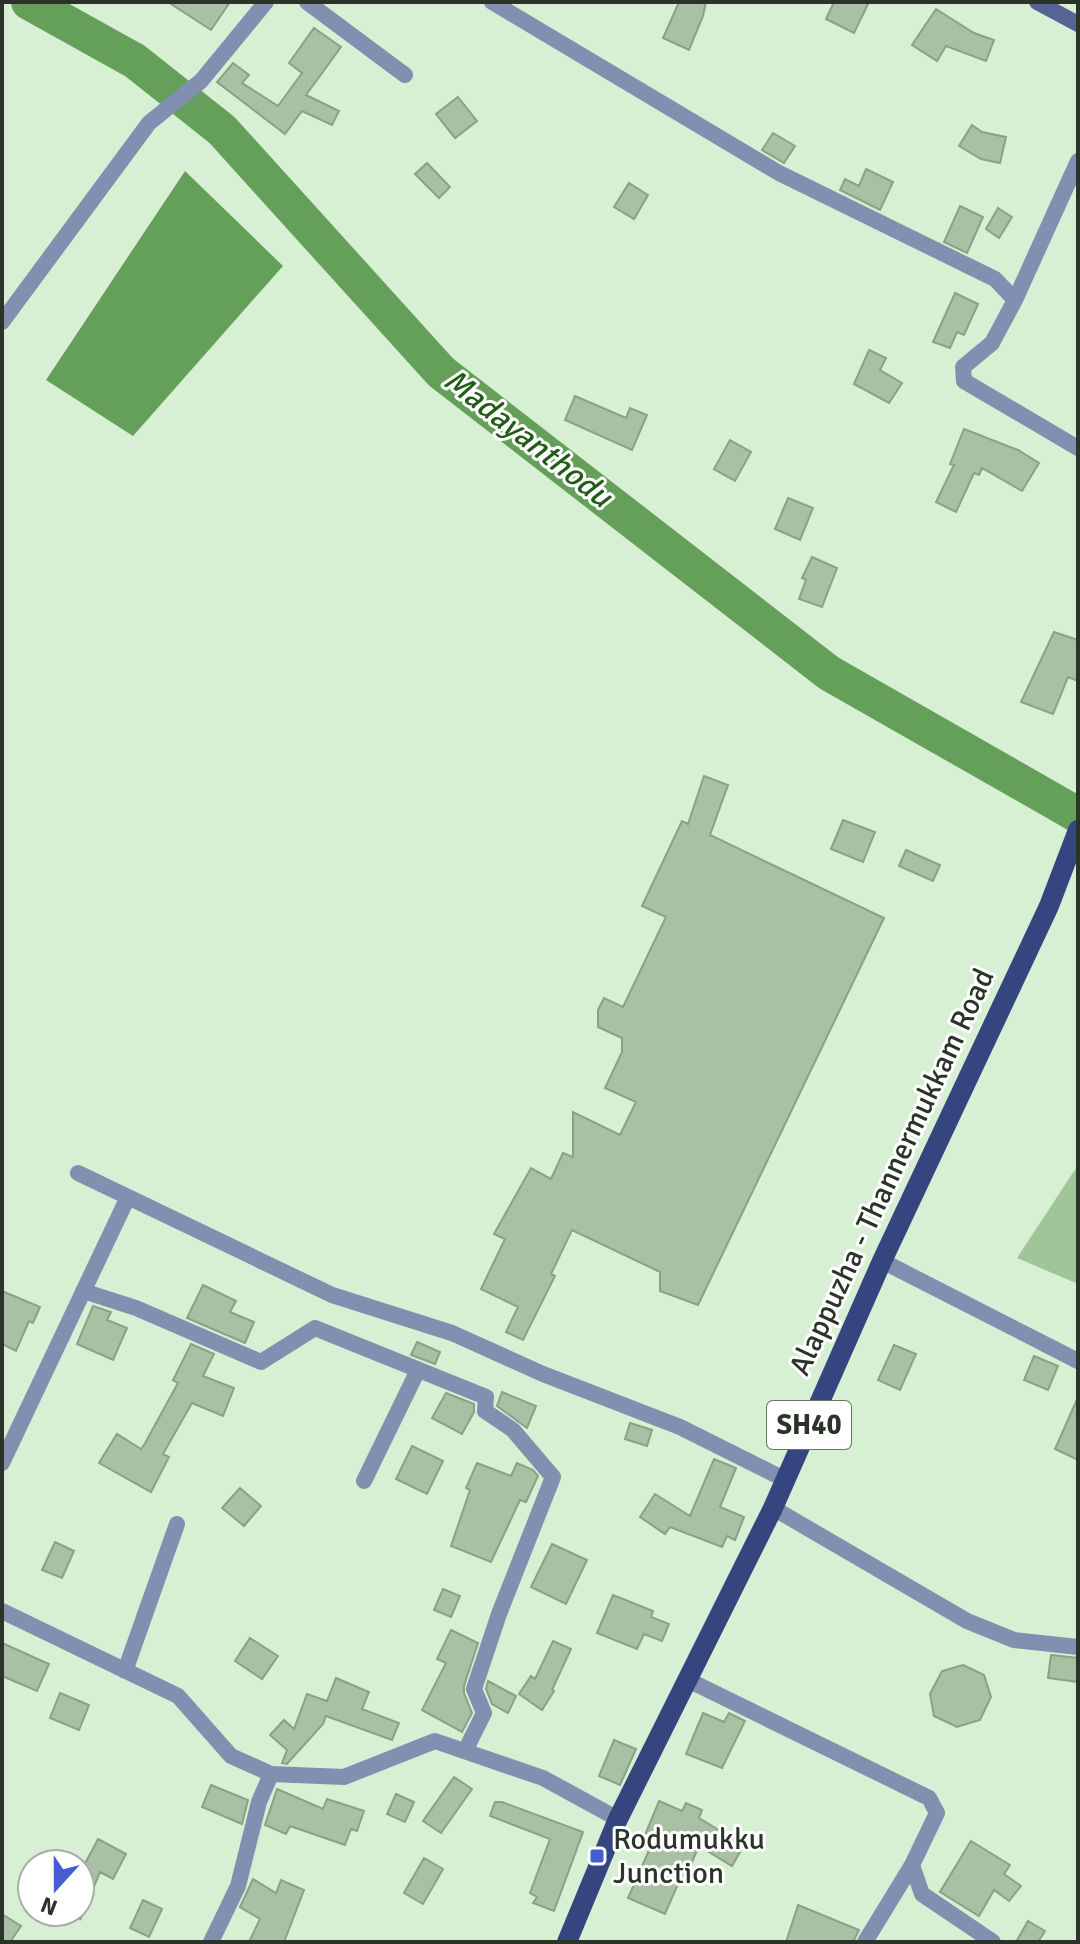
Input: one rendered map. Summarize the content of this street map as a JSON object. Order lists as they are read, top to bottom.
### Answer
{
  "streets": {
    "main road": ["Alappuzha - Thannermukkam Road", "SH40"]
  },
  "water": ["Madayanthodu"],
  "places": {
    "transit": ["Rodumukku Junction"]
  },
  "north": "bottom"
}
